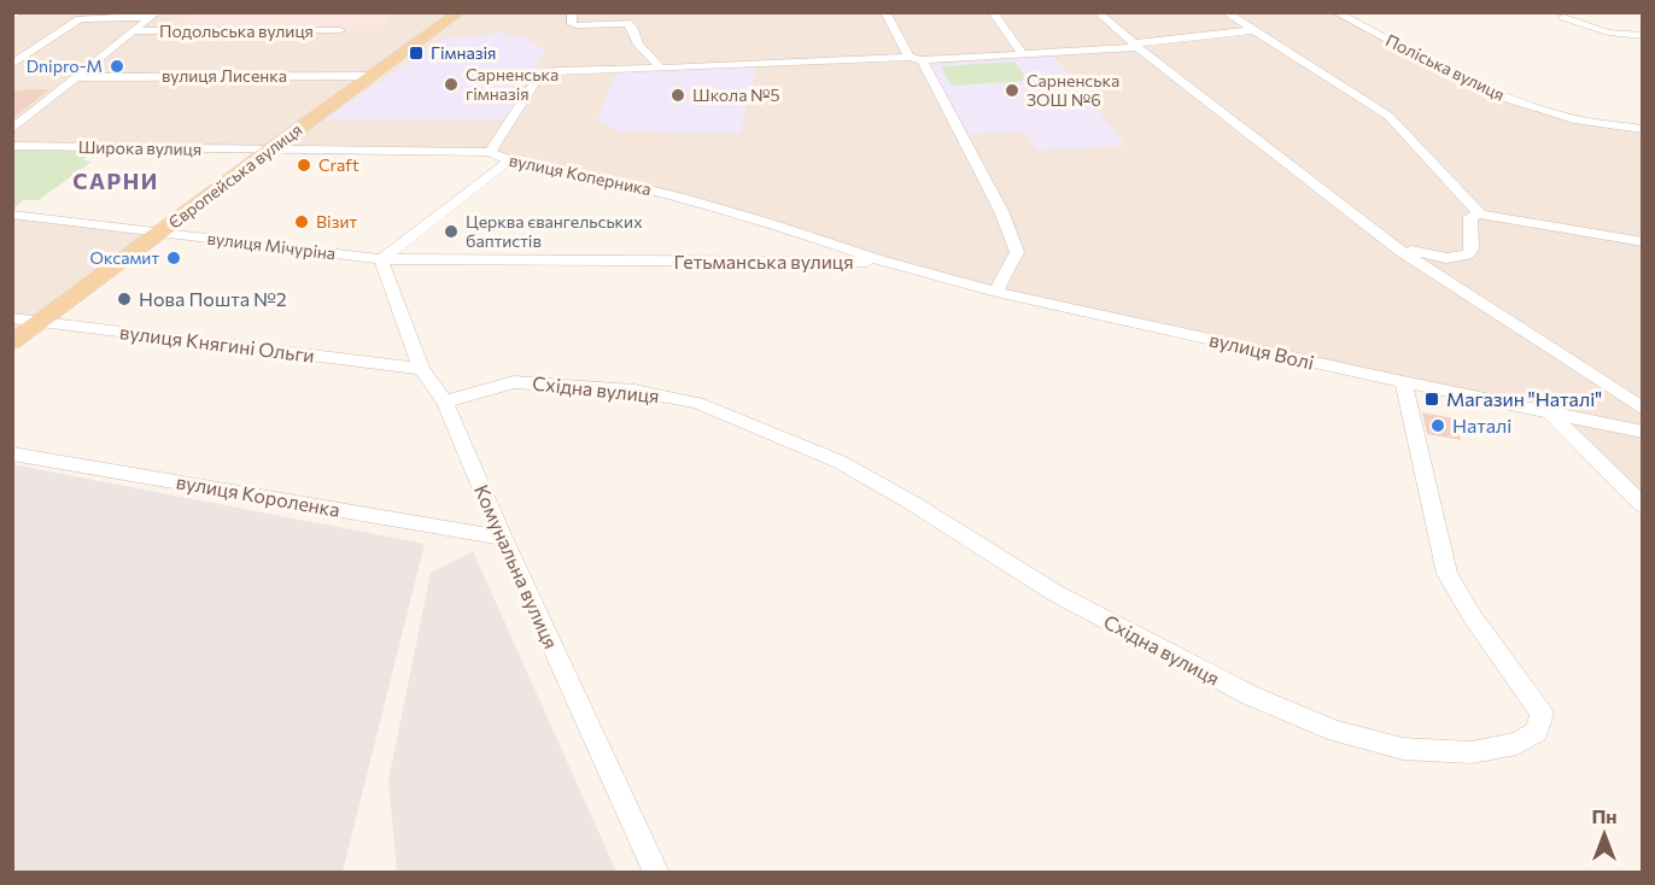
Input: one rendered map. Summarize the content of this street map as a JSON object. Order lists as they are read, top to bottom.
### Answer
{
  "streets": {
    "main road": ["Європейська вулиця"],
    "street": [
      "Подольська вулиця",
      "Поліська вулиця",
      "вулиця Лисенка",
      "Широка вулиця",
      "вулиця Коперника",
      "вулиця Мічуріна",
      "Гетьманська вулиця",
      "вулиця Княгині Ольги",
      "вулиця Волі",
      "Східна вулиця",
      "вулиця Короленка",
      "Комунальна вулиця"
    ]
  },
  "crossings": [
    ["вулиця Лисенка", "Європейська вулиця"],
    ["Широка вулиця", "вулиця Коперника"],
    ["Широка вулиця", "Європейська вулиця"],
    ["вулиця Коперника", "Європейська вулиця"],
    ["вулиця Коперника", "Гетьманська вулиця"],
    ["вулиця Коперника", "вулиця Волі"],
    ["Європейська вулиця", "вулиця Мічуріна"],
    ["Європейська вулиця", "вулиця Княгині Ольги"],
    ["вулиця Мічуріна", "Гетьманська вулиця"],
    ["вулиця Мічуріна", "Комунальна вулиця"],
    ["Гетьманська вулиця", "вулиця Волі"],
    ["Гетьманська вулиця", "Комунальна вулиця"],
    ["вулиця Княгині Ольги", "Комунальна вулиця"],
    ["вулиця Волі", "Східна вулиця"],
    ["Східна вулиця", "Комунальна вулиця"],
    ["вулиця Короленка", "Комунальна вулиця"]
  ],
  "districts": ["САРНИ"],
  "places": {
    "transit": ["Гімназія", "Магазин \"Наталі\""],
    "other": [
      "Dnipro-M",
      "Сарненська гімназія",
      "Сарненська ЗОШ №6",
      "Школа №5",
      "Craft",
      "Візит",
      "Церква євангельських баптистів",
      "Оксамит",
      "Нова Пошта №2",
      "Наталі"
    ]
  },
  "north": "top"
}
